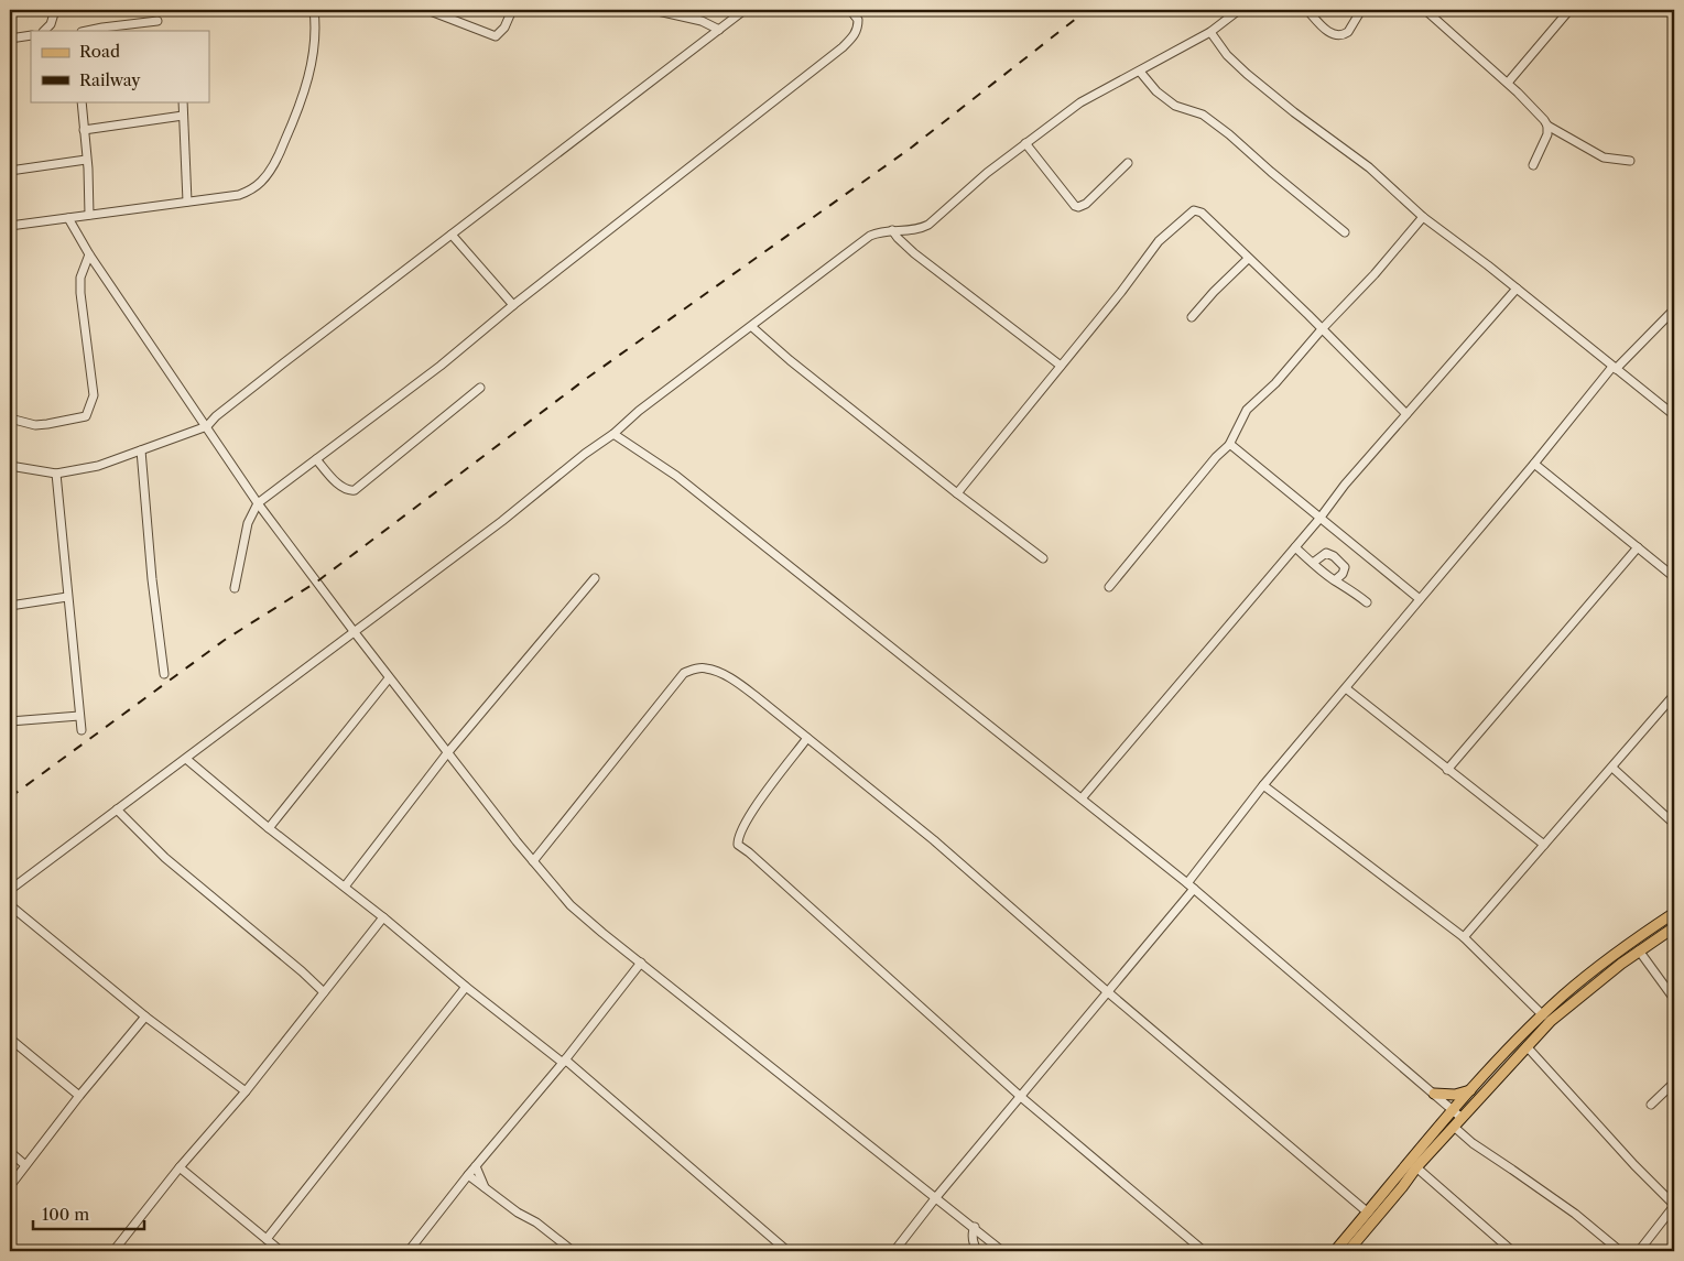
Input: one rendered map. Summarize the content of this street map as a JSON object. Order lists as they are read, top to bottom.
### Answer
{
  "legend": ["Road", "Railway"],
  "scale_bar": "100 m"
}
